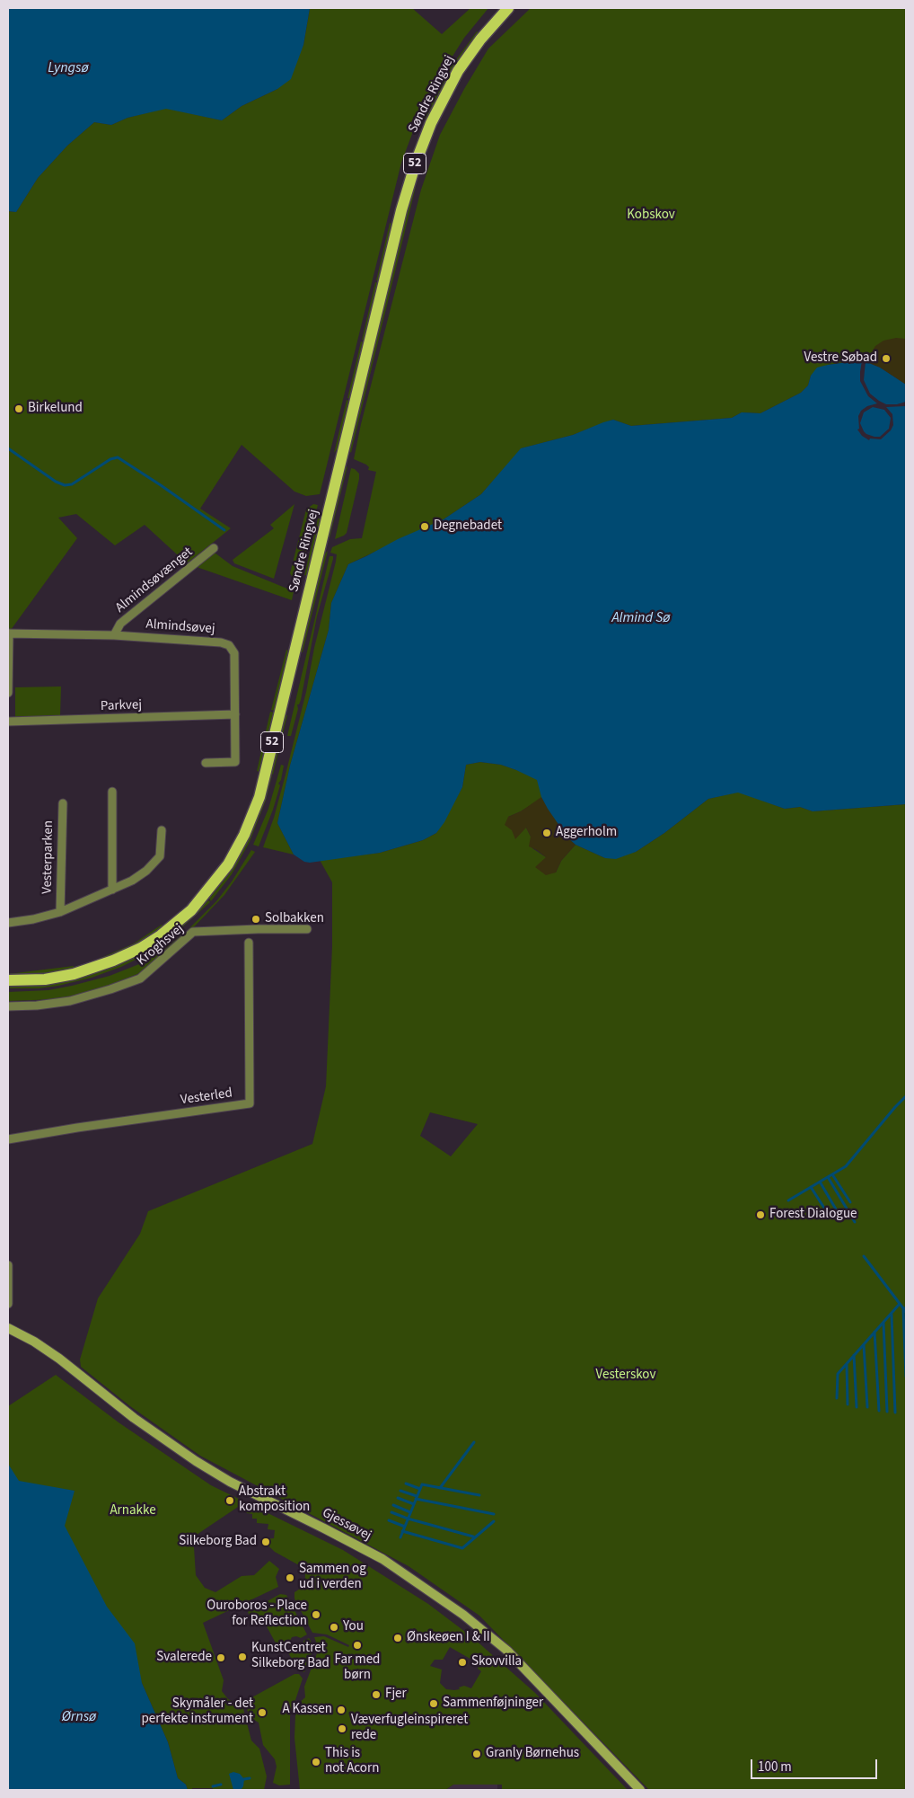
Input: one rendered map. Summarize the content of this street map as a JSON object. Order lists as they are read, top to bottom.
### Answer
{
  "streets": {
    "main road": ["Søndre Ringvej", "52"],
    "street": [
      "Almindsøvænget",
      "Almindsøvej",
      "Parkvej",
      "Vesterparken",
      "Kroghsvej",
      "Vesterled",
      "Gjessøvej"
    ]
  },
  "crossings": [
    ["Almindsøvænget", "Almindsøvej"],
    ["Almindsøvej", "Parkvej"]
  ],
  "water": ["Lyngsø", "Almind Sø", "Ørnsø"],
  "parks": ["Kobskov", "Vesterskov", "Arnakke"],
  "places": [
    "Vestre Søbad",
    "Birkelund",
    "Degnebadet",
    "Aggerholm",
    "Solbakken",
    "Forest Dialogue",
    "Abstrakt komposition",
    "Silkeborg Bad",
    "Sammen og ud i verden",
    "Ouroboros - Place for Reflection",
    "You",
    "Ønskeøen I & II",
    "Far med børn",
    "KunstCentret Silkeborg Bad",
    "Svalerede",
    "Skovvilla",
    "Fjer",
    "Sammenføjninger",
    "A Kassen",
    "Skymåler - det perfekte instrument",
    "Væverfugleinspireret rede",
    "Granly Børnehus",
    "This is not Acorn"
  ],
  "scale_bar": "100 m"
}
